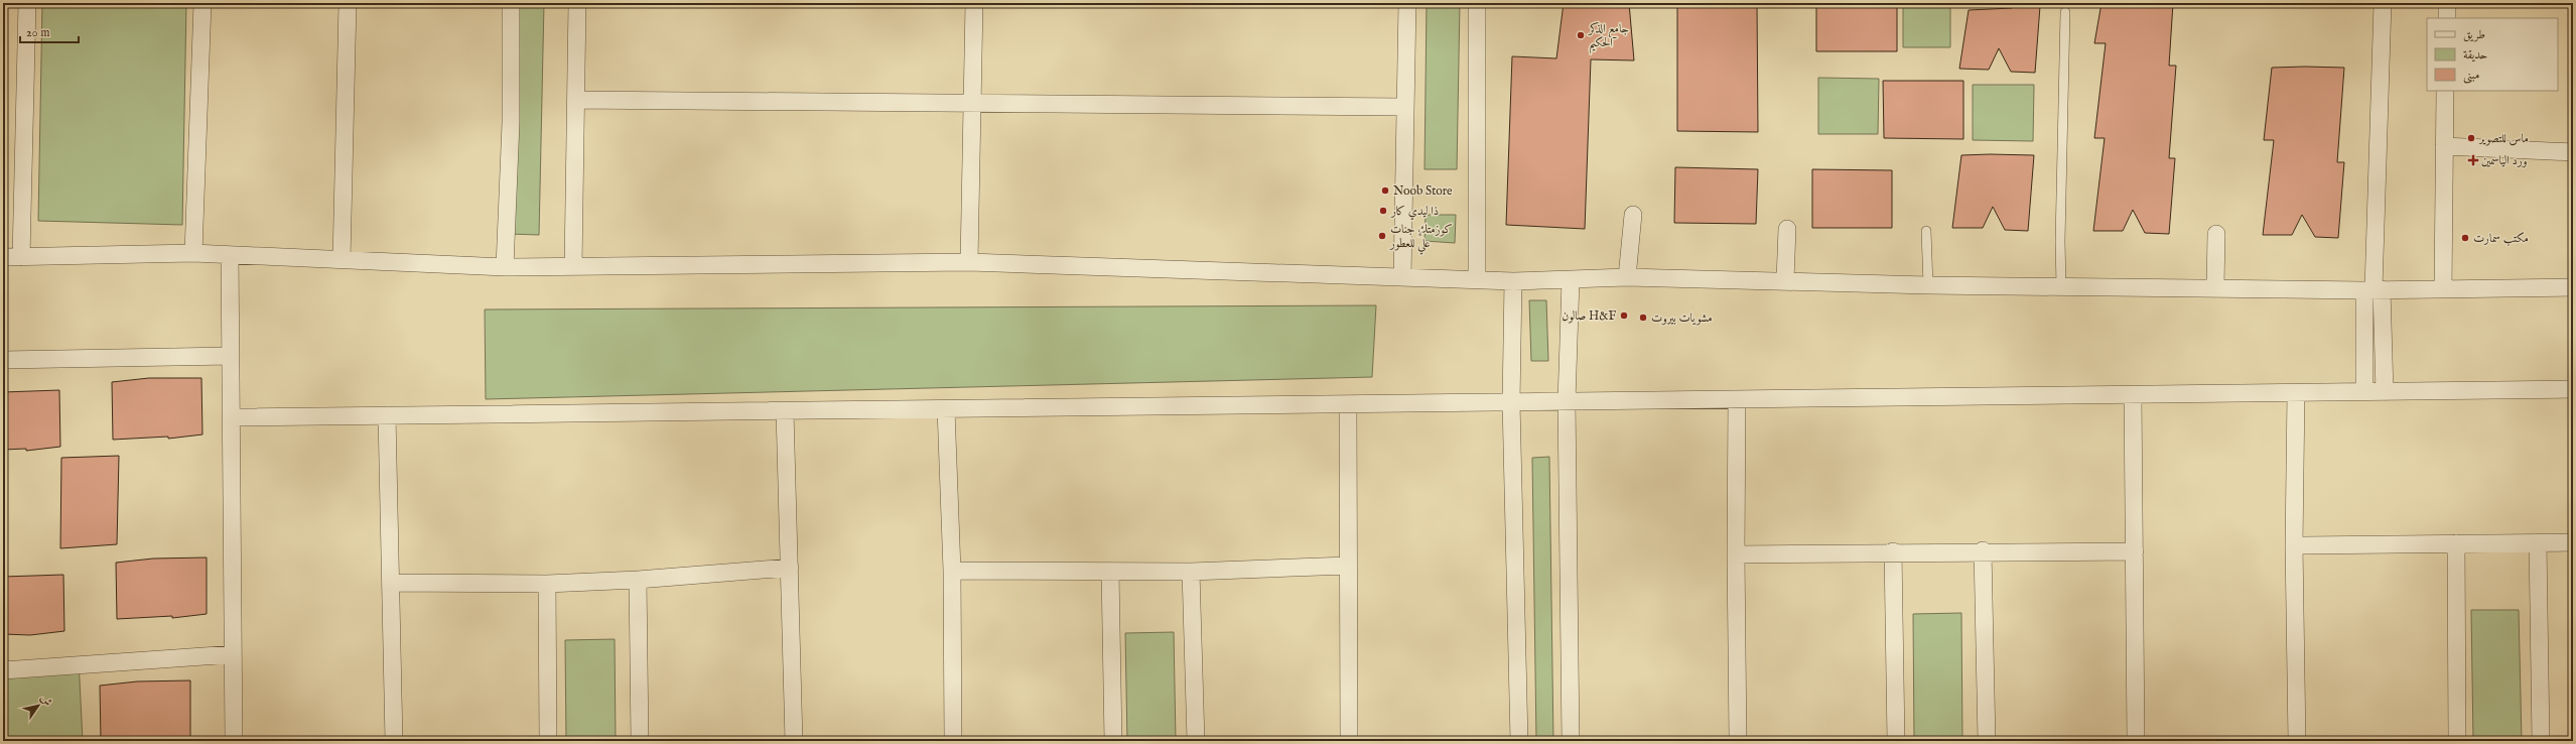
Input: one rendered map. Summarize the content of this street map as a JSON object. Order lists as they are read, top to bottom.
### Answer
{
  "places": {
    "other": [
      "جامع الذكر الحكيم",
      "ماس للتصوير",
      "Noob Store",
      "ذا ليدي كار",
      "كوزمتك جنات عليٌ للعطور",
      "مكتب سمارت",
      "صالون H&F",
      "مشويات بيروت"
    ],
    "health": ["ورد الياسمين"]
  },
  "legend": ["طريق", "حديقة", "مبنى"],
  "scale_bar": "20 m",
  "north": "top right"
}
